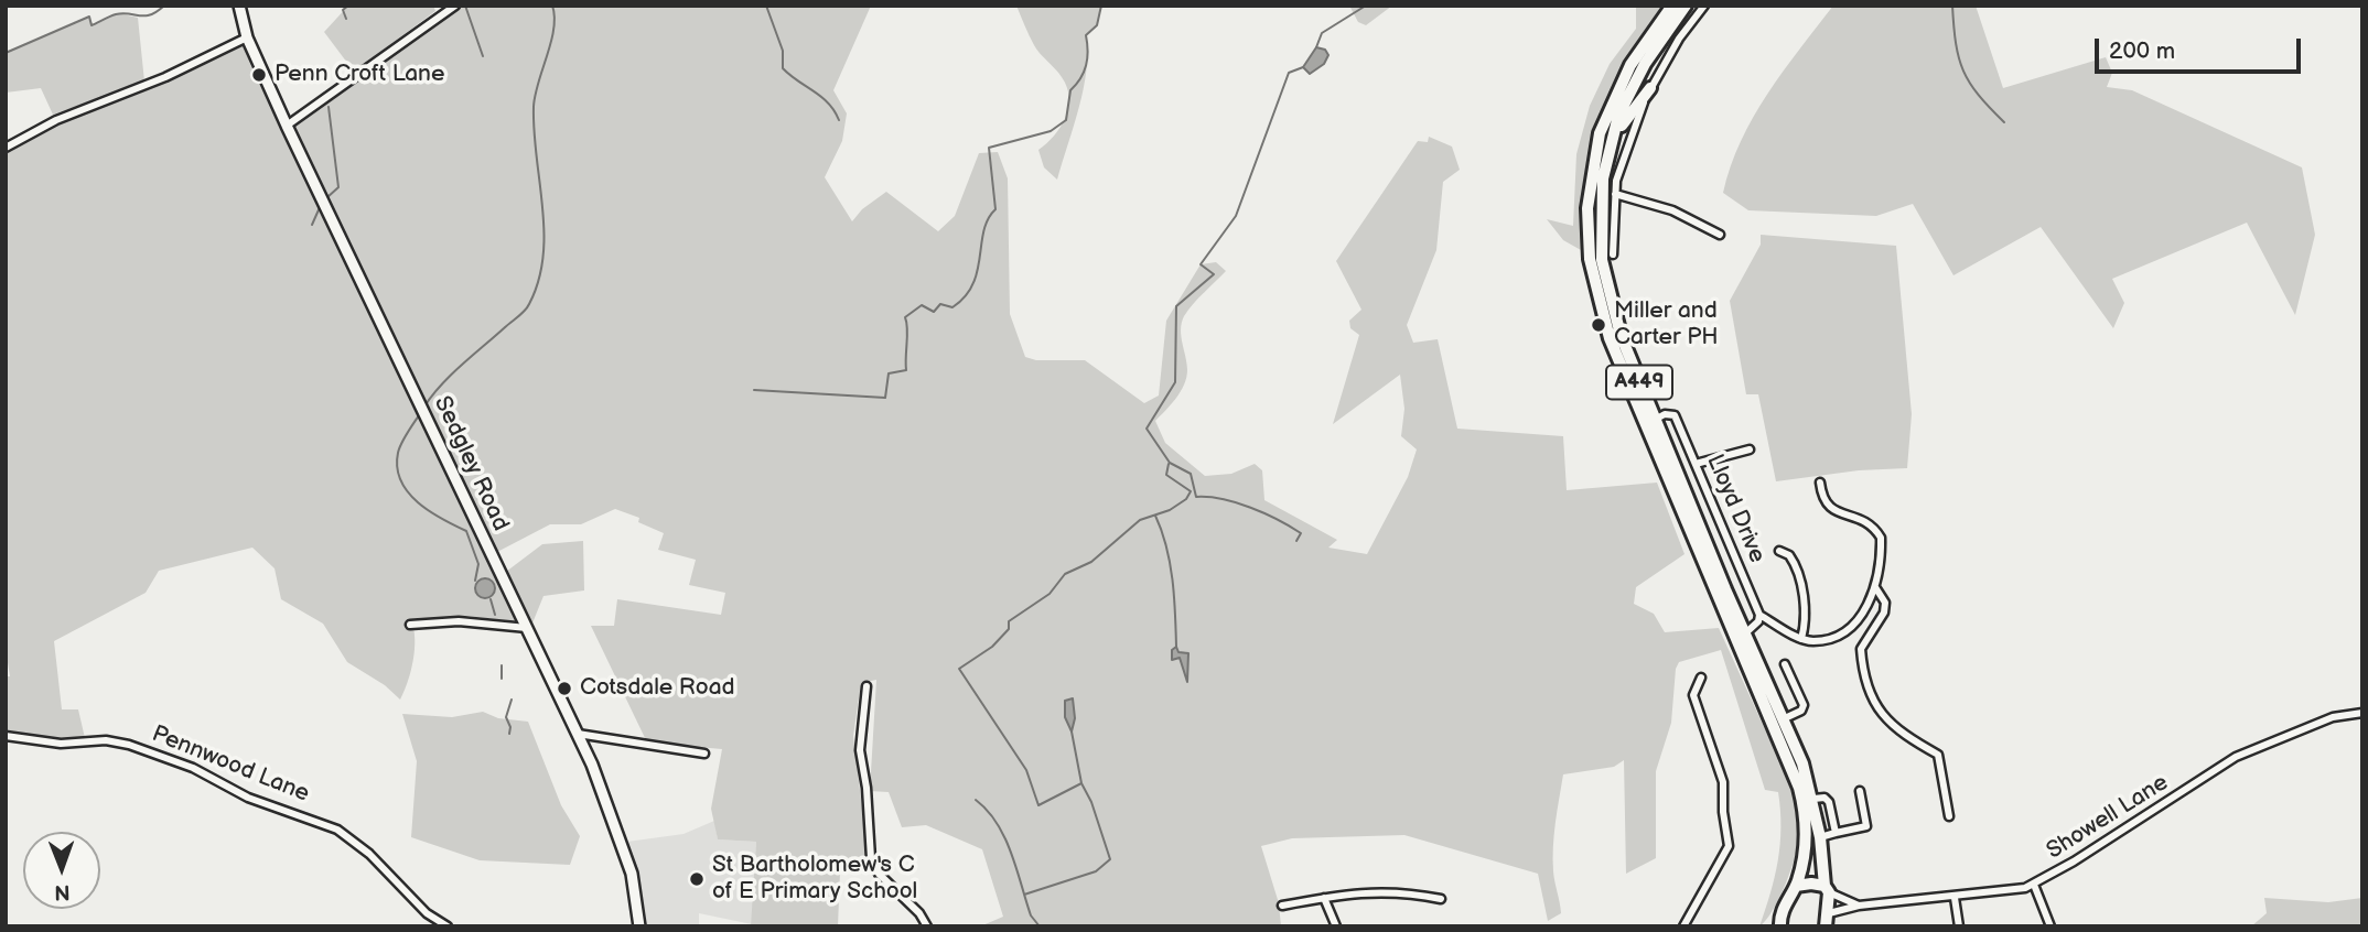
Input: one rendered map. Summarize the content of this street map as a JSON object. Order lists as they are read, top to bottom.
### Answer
{
  "streets": {
    "highway": ["A449"],
    "street": [
      "Sedgley Road",
      "Lloyd Drive",
      "Pennwood Lane",
      "Showell Lane"
    ]
  },
  "crossings": [
    ["A449", "Lloyd Drive"],
    ["A449", "Showell Lane"]
  ],
  "places": [
    "Penn Croft Lane",
    "Miller and Carter PH",
    "Cotsdale Road",
    "St Bartholomew's C of E Primary School"
  ],
  "scale_bar": "200 m",
  "north": "bottom"
}
